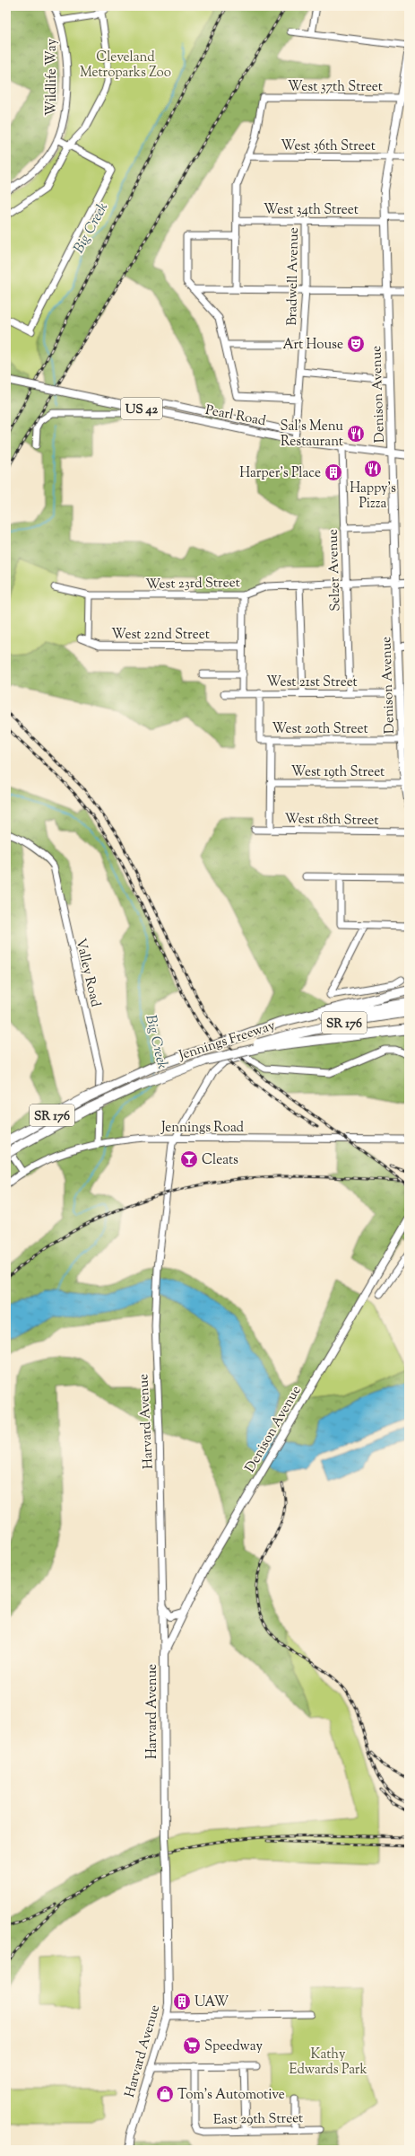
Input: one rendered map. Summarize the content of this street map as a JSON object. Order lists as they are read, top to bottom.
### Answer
{
  "streets": {
    "highway": ["SR 176", "Jennings Freeway"],
    "main road": [
      "Denison Avenue",
      "US 42",
      "Pearl Road",
      "Harvard Avenue"
    ],
    "street": [
      "Wildlife Way",
      "West 37th Street",
      "West 36th Street",
      "West 34th Street",
      "Bradwell Avenue",
      "Selzer Avenue",
      "West 23rd Street",
      "West 22nd Street",
      "West 21st Street",
      "West 20th Street",
      "West 19th Street",
      "West 18th Street",
      "Valley Road",
      "Jennings Road",
      "East 29th Street"
    ]
  },
  "crossings": [
    ["West 37th Street", "West 36th Street"],
    ["West 37th Street", "Denison Avenue"],
    ["West 36th Street", "Denison Avenue"],
    ["West 34th Street", "Bradwell Avenue"],
    ["West 34th Street", "Denison Avenue"],
    ["Bradwell Avenue", "Pearl Road"],
    ["Denison Avenue", "Pearl Road"],
    ["Denison Avenue", "West 23rd Street"],
    ["Denison Avenue", "West 21st Street"],
    ["Denison Avenue", "West 20th Street"],
    ["Denison Avenue", "West 19th Street"],
    ["Denison Avenue", "Harvard Avenue"],
    ["Pearl Road", "Selzer Avenue"],
    ["Selzer Avenue", "West 23rd Street"],
    ["Selzer Avenue", "West 21st Street"],
    ["West 21st Street", "West 20th Street"],
    ["Valley Road", "Jennings Road"],
    ["Jennings Road", "Harvard Avenue"]
  ],
  "water": ["Big Creek"],
  "parks": ["Cleveland Metroparks Zoo", "Kathy Edwards Park"],
  "places": {
    "theatre": ["Art House"],
    "restaurant": ["Sal's Menu Restaurant", "Happy's Pizza"],
    "building": ["Harper's Place", "UAW"],
    "bar": ["Cleats"],
    "supermarket": ["Speedway"],
    "shop": ["Tom's Automotive"]
  }
}
